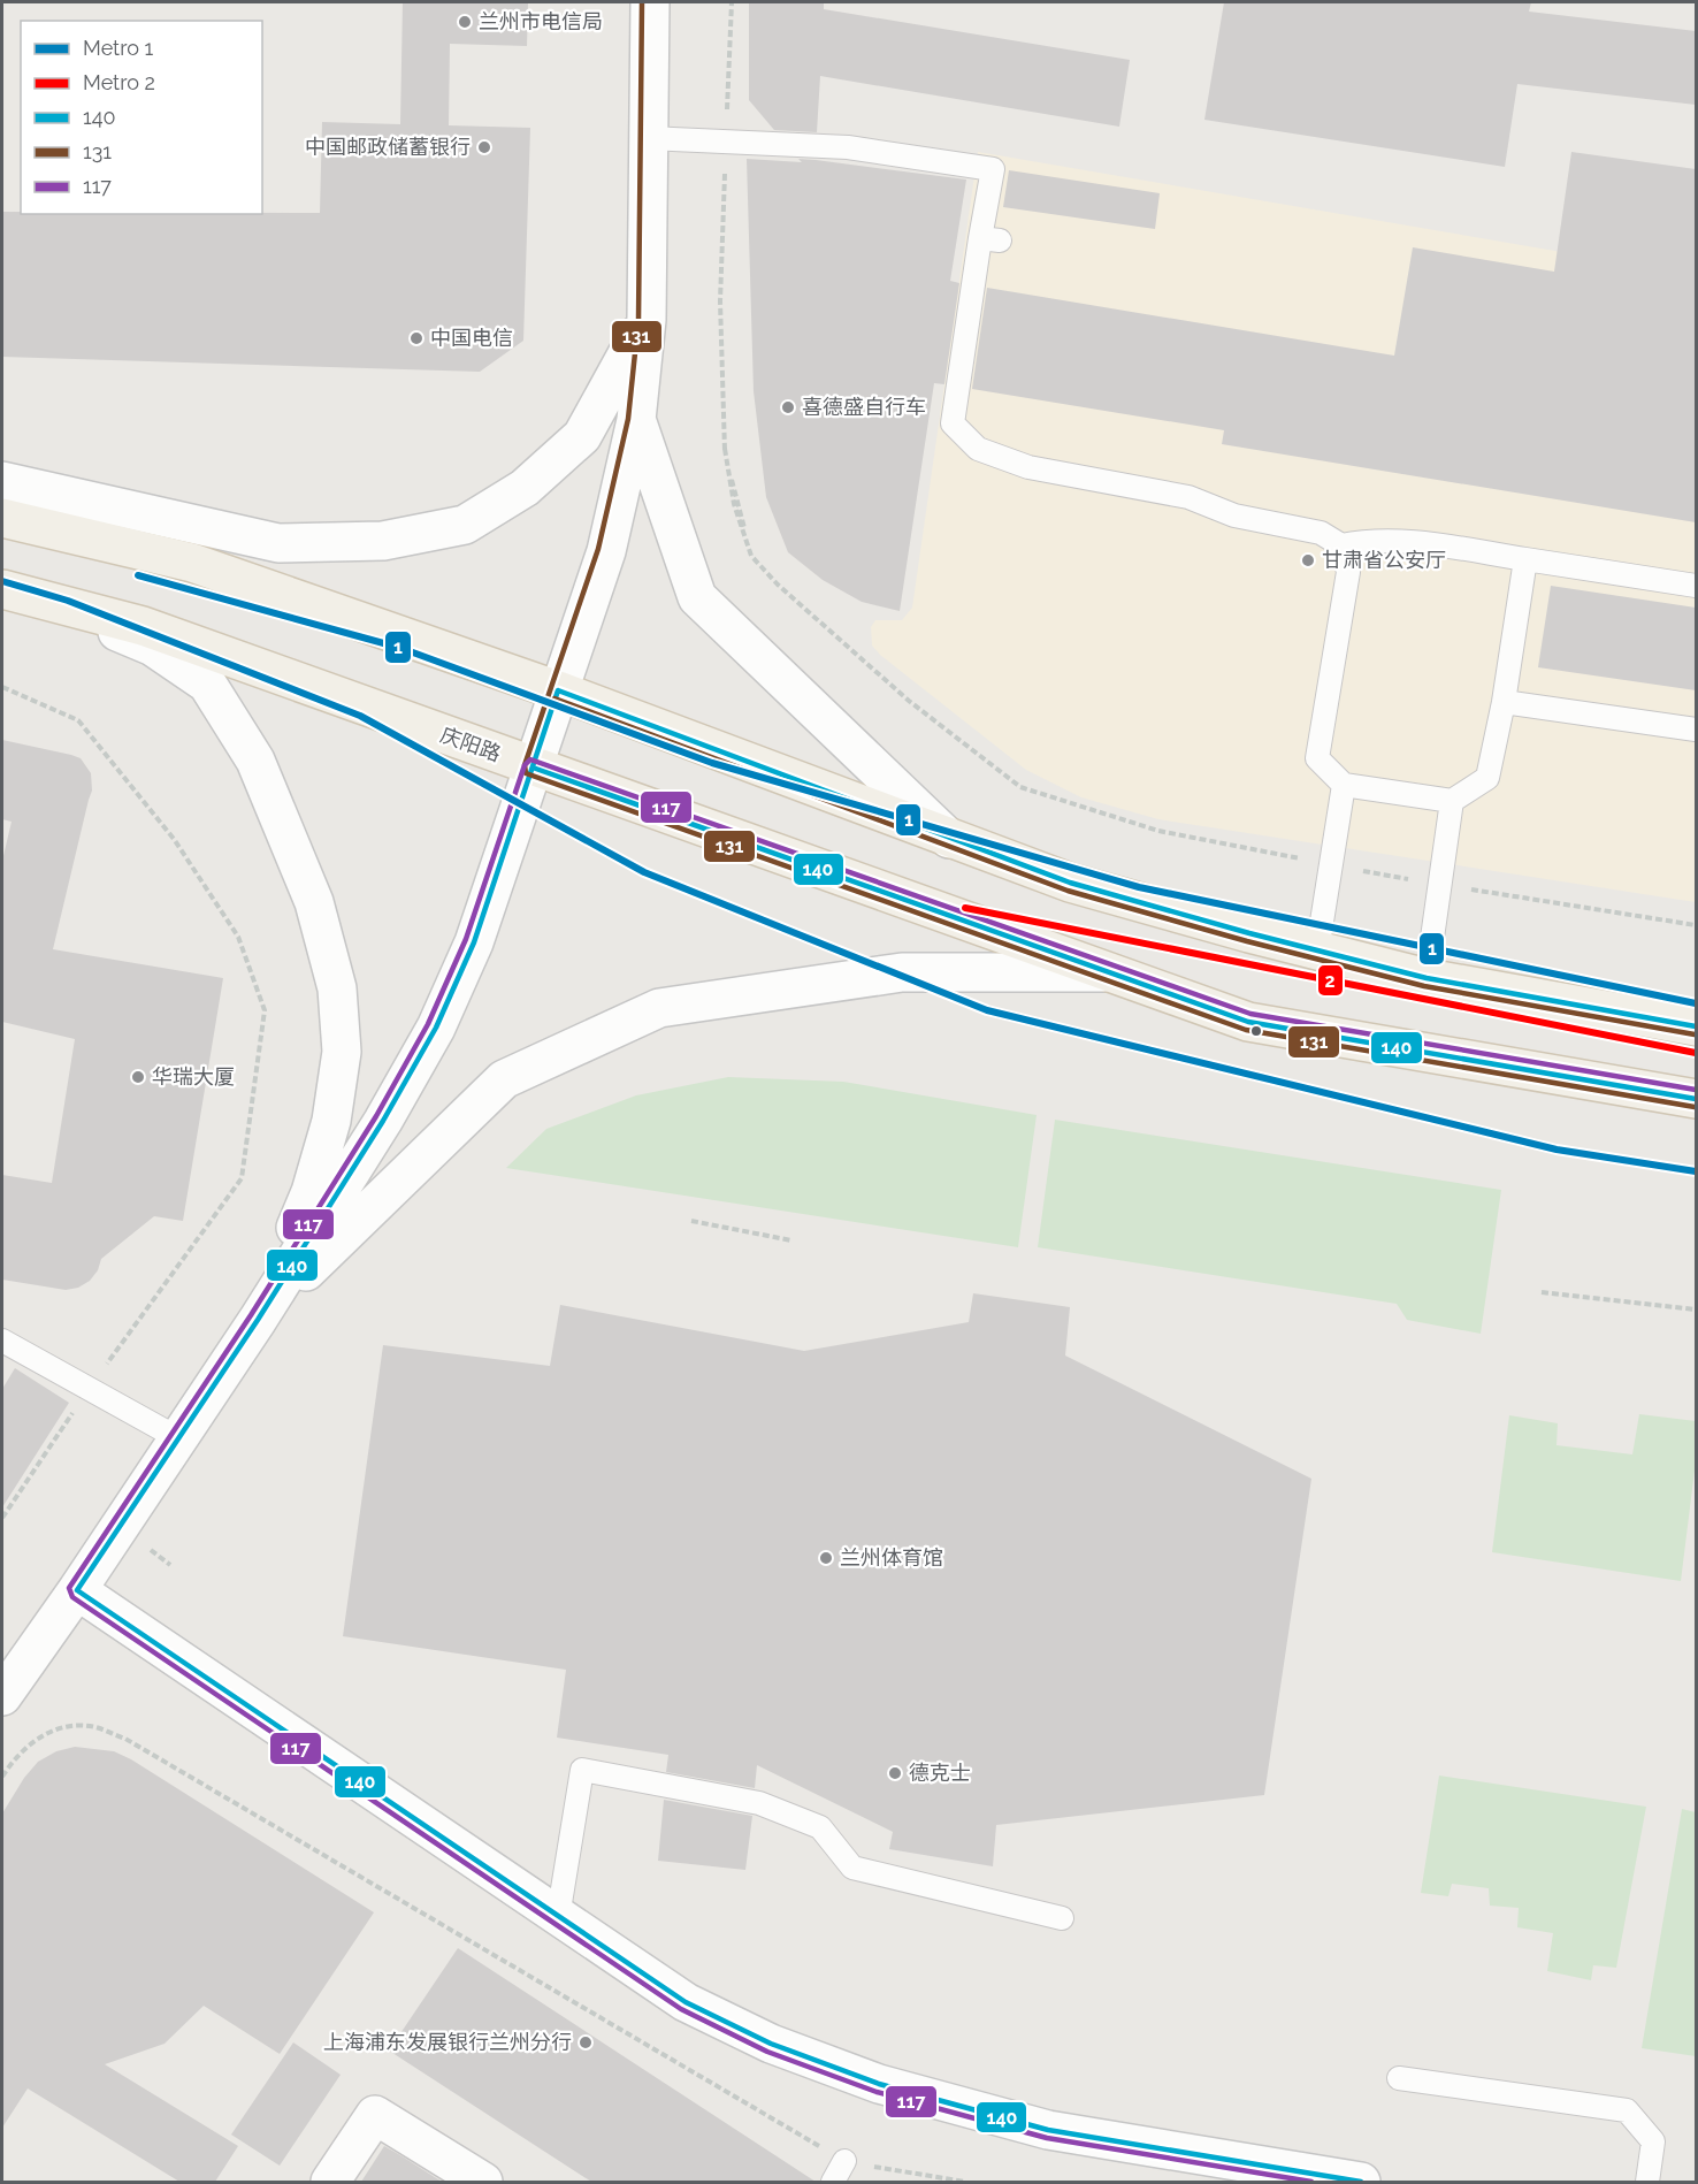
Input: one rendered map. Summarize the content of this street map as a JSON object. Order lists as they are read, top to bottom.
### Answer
{
  "streets": {
    "main road": ["庆阳路"]
  },
  "places": [
    "兰州市电信局",
    "中国邮政储蓄银行",
    "中国电信",
    "喜德盛自行车",
    "甘肃省公安厅",
    "华瑞大厦",
    "兰州体育馆",
    "德克士",
    "上海浦东发展银行兰州分行"
  ],
  "lines": [
    "transit line 131",
    "metro line 1",
    "transit line 140",
    "transit line 117",
    "metro line 2"
  ],
  "legend": [
    "Metro 1",
    "Metro 2",
    "140",
    "131",
    "117"
  ]
}
